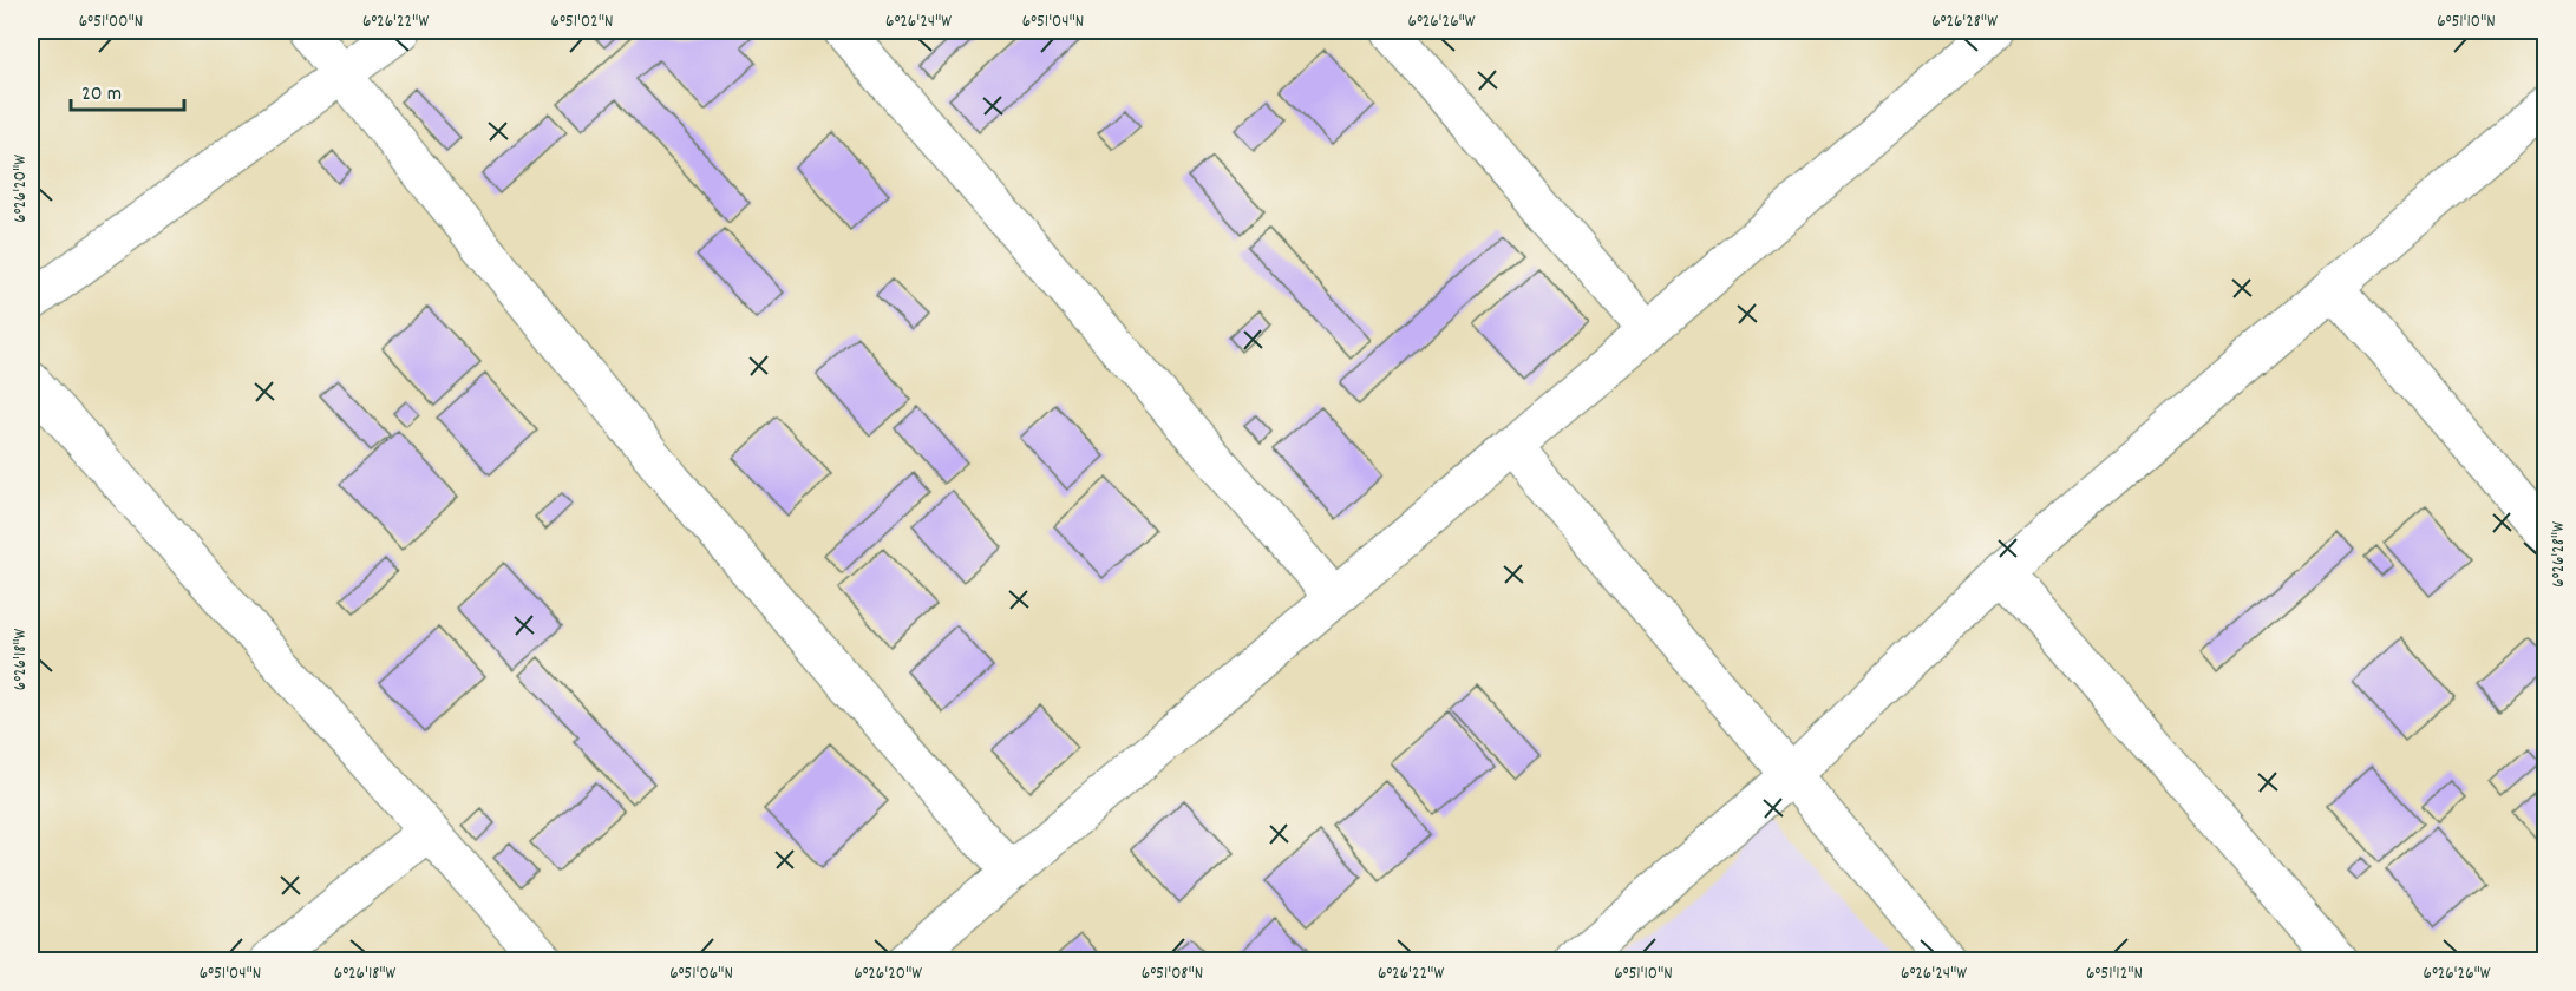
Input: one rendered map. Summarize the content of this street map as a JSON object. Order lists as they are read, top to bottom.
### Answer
{
  "scale_bar": "20 m",
  "coordinates": [
    "6°51'00\"N",
    "6°26'22\"W",
    "6°51'02\"N",
    "6°26'24\"W",
    "6°51'04\"N",
    "6°26'26\"W",
    "6°26'28\"W",
    "6°51'10\"N",
    "6°26'20\"W",
    "6°26'18\"W",
    "6°51'06\"N",
    "6°51'08\"N",
    "6°51'12\"N"
  ]
}
